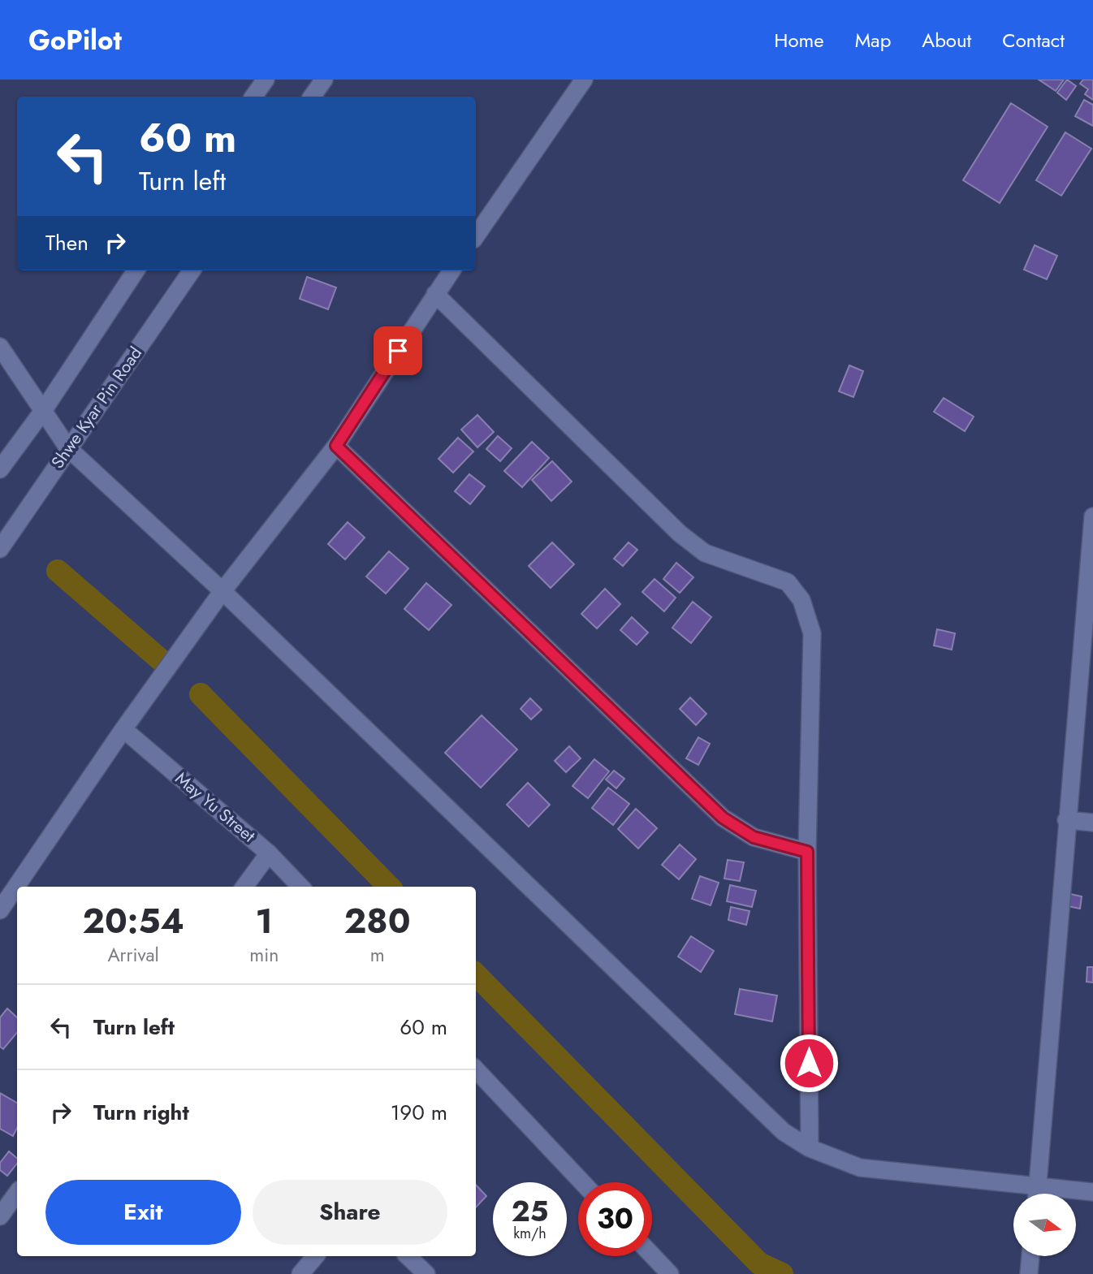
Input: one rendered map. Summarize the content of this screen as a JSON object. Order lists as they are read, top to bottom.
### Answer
{
  "streets": {
    "street": ["Shwe Kyar Pin Road", "May Yu Street"]
  },
  "north": "right",
  "page": {
    "header": "GoPilot",
    "nav": [
      "Home",
      "Map",
      "About",
      "Contact"
    ],
    "turn": ["60 m", "Turn left"],
    "then": "Then",
    "eta": [
      "20:54",
      "Arrival",
      "1",
      "min",
      "280",
      "m"
    ],
    "list": [
      {
        "name": "Turn left",
        "value": "60 m"
      },
      {
        "name": "Turn right",
        "value": "190 m"
      }
    ],
    "buttons": ["Exit", "Share"],
    "speed": "25 km/h",
    "limit": "30"
  }
}
